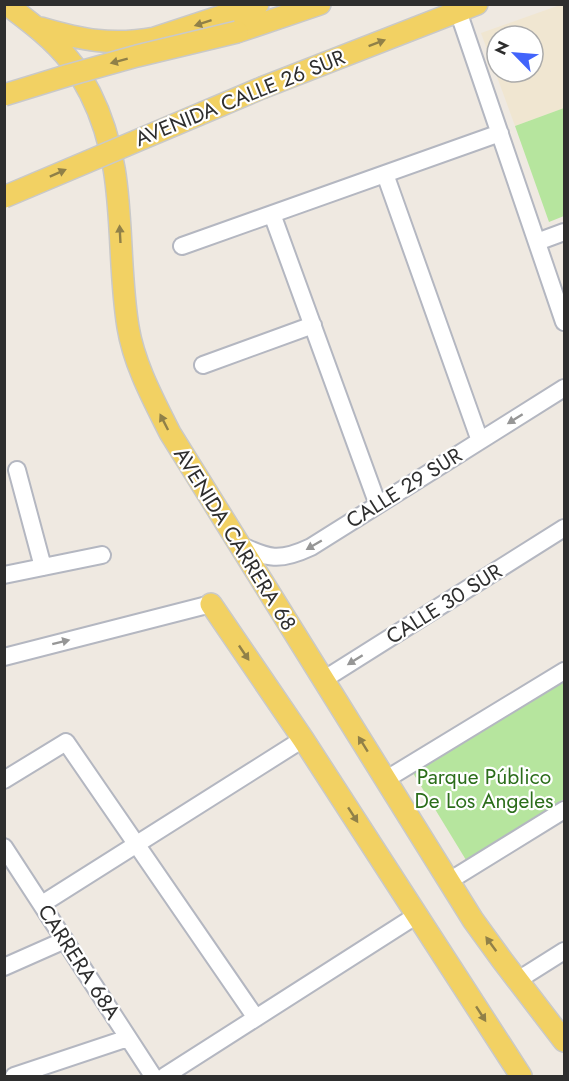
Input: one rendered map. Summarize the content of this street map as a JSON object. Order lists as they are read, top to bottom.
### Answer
{
  "streets": {
    "main road": ["AVENIDA CALLE 26 SUR", "AVENIDA CARRERA 68"],
    "street": ["CALLE 29 SUR", "CALLE 30 SUR", "CARRERA 68A"]
  },
  "crossings": [
    ["CALLE 29 SUR", "AVENIDA CARRERA 68"],
    ["AVENIDA CARRERA 68", "CALLE 30 SUR"]
  ],
  "one_way": ["CALLE 29 SUR"],
  "parks": ["Parque Público De Los Angeles"],
  "north": "top left"
}
